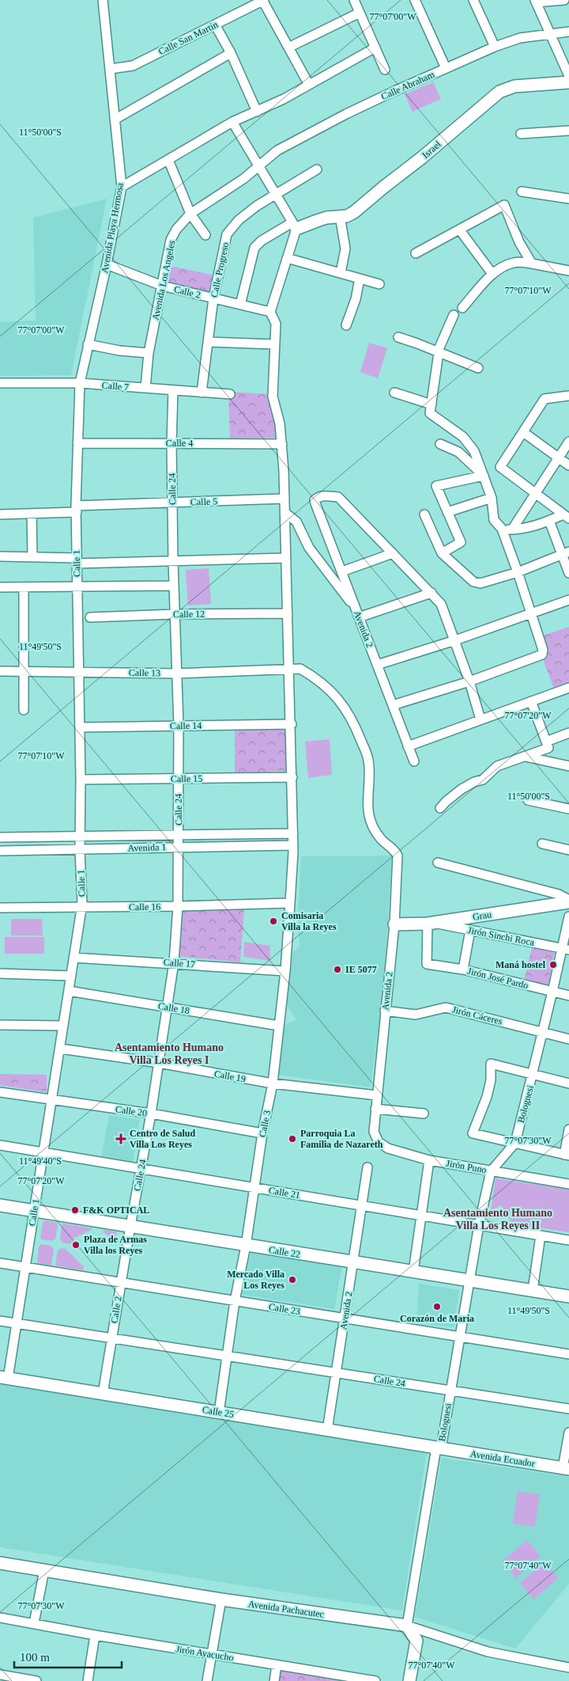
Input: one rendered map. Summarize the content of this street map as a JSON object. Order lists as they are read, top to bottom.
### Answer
{
  "streets": {
    "street": [
      "Calle San Martín",
      "Calle Abraham",
      "Israel",
      "Avenida Playa Hermosa",
      "Calle Progreso",
      "Avenida Los Angeles",
      "Calle 2",
      "Calle 7",
      "Calle 4",
      "Calle 24",
      "Calle 5",
      "Calle 1",
      "Calle 12",
      "Avenida 2",
      "Calle 13",
      "Calle 14",
      "Calle 15",
      "Avenida 1",
      "Calle 16",
      "Grau",
      "Jirón Sinchi Roca",
      "Calle 17",
      "Jirón José Pardo",
      "Calle 18",
      "Jirón Cáceres",
      "Calle 19",
      "Bolognesi",
      "Calle 20",
      "Calle 3",
      "Jirón Puno",
      "Calle 21",
      "Calle 22",
      "Calle 23",
      "Calle 25",
      "Avenida Ecuador",
      "Avenida Pachacutec",
      "Jirón Ayacucho"
    ]
  },
  "crossings": [
    ["Calle San Martín", "Avenida Playa Hermosa"],
    ["Calle Abraham", "Avenida Los Angeles"],
    ["Avenida Playa Hermosa", "Calle 2"],
    ["Avenida Playa Hermosa", "Calle 7"],
    ["Avenida Playa Hermosa", "Calle 1"],
    ["Calle Progreso", "Calle 2"],
    ["Calle Progreso", "Calle 7"],
    ["Avenida Los Angeles", "Calle 2"],
    ["Avenida Los Angeles", "Calle 7"],
    ["Calle 2", "Calle 24"],
    ["Calle 2", "Calle 3"],
    ["Calle 2", "Calle 22"],
    ["Calle 2", "Calle 23"],
    ["Calle 2", "Calle 25"],
    ["Calle 7", "Calle 24"],
    ["Calle 7", "Calle 1"],
    ["Calle 4", "Calle 24"],
    ["Calle 4", "Calle 1"],
    ["Calle 4", "Calle 3"],
    ["Calle 24", "Calle 5"],
    ["Calle 24", "Calle 1"],
    ["Calle 24", "Calle 12"],
    ["Calle 24", "Avenida 2"],
    ["Calle 24", "Calle 13"],
    ["Calle 24", "Calle 14"],
    ["Calle 24", "Calle 15"],
    ["Calle 24", "Avenida 1"],
    ["Calle 24", "Calle 16"],
    ["Calle 24", "Calle 17"],
    ["Calle 24", "Calle 18"],
    ["Calle 24", "Calle 19"],
    ["Calle 24", "Bolognesi"],
    ["Calle 24", "Calle 20"],
    ["Calle 24", "Calle 3"],
    ["Calle 24", "Calle 21"],
    ["Calle 24", "Calle 22"],
    ["Calle 5", "Calle 1"],
    ["Calle 5", "Calle 3"],
    ["Calle 1", "Calle 13"],
    ["Calle 1", "Calle 14"],
    ["Calle 1", "Calle 15"],
    ["Calle 1", "Avenida 1"],
    ["Calle 1", "Calle 16"],
    ["Calle 1", "Calle 17"],
    ["Calle 1", "Calle 18"],
    ["Calle 1", "Calle 19"],
    ["Calle 1", "Calle 20"],
    ["Calle 1", "Calle 21"],
    ["Calle 1", "Calle 22"],
    ["Calle 1", "Calle 23"],
    ["Calle 1", "Calle 25"],
    ["Calle 12", "Calle 3"],
    ["Avenida 2", "Calle 13"],
    ["Avenida 2", "Grau"],
    ["Avenida 2", "Jirón Cáceres"],
    ["Avenida 2", "Calle 19"],
    ["Avenida 2", "Jirón Puno"],
    ["Avenida 2", "Calle 21"],
    ["Avenida 2", "Calle 22"],
    ["Avenida 2", "Calle 23"],
    ["Avenida 2", "Calle 25"],
    ["Calle 13", "Calle 3"],
    ["Calle 14", "Calle 3"],
    ["Calle 15", "Calle 3"],
    ["Avenida 1", "Calle 3"],
    ["Calle 16", "Calle 3"],
    ["Grau", "Jirón Sinchi Roca"],
    ["Grau", "Jirón José Pardo"],
    ["Jirón Sinchi Roca", "Jirón José Pardo"],
    ["Jirón Sinchi Roca", "Bolognesi"],
    ["Calle 17", "Calle 3"],
    ["Jirón José Pardo", "Bolognesi"],
    ["Calle 18", "Calle 3"],
    ["Jirón Cáceres", "Bolognesi"],
    ["Calle 19", "Calle 3"],
    ["Bolognesi", "Jirón Puno"],
    ["Bolognesi", "Calle 21"],
    ["Bolognesi", "Calle 22"],
    ["Bolognesi", "Calle 23"],
    ["Bolognesi", "Calle 25"],
    ["Bolognesi", "Avenida Ecuador"],
    ["Bolognesi", "Avenida Pachacutec"],
    ["Calle 20", "Calle 3"],
    ["Calle 3", "Calle 21"],
    ["Calle 3", "Calle 22"],
    ["Calle 3", "Calle 23"],
    ["Calle 3", "Calle 25"],
    ["Calle 25", "Avenida Ecuador"]
  ],
  "districts": ["Asentamiento Humano Villa Los Reyes I", "Asentamiento Humano Villa Los Reyes II"],
  "places": {
    "other": [
      "Comisaria Villa la Reyes",
      "Maná hostel",
      "IE 5077",
      "Parroquia La Familia de Nazareth",
      "F&K OPTICAL",
      "Plaza de Armas Villa los Reyes",
      "Mercado Villa Los Reyes",
      "Corazón de María"
    ],
    "health": ["Centro de Salud Villa Los Reyes"]
  },
  "scale_bar": "100 m",
  "coordinates": [
    "77°07'00\"W",
    "11°50'00\"S",
    "77°07'10\"W",
    "11°49'50\"S",
    "77°07'20\"W",
    "77°07'30\"W",
    "11°49'40\"S",
    "77°07'40\"W"
  ]
}
